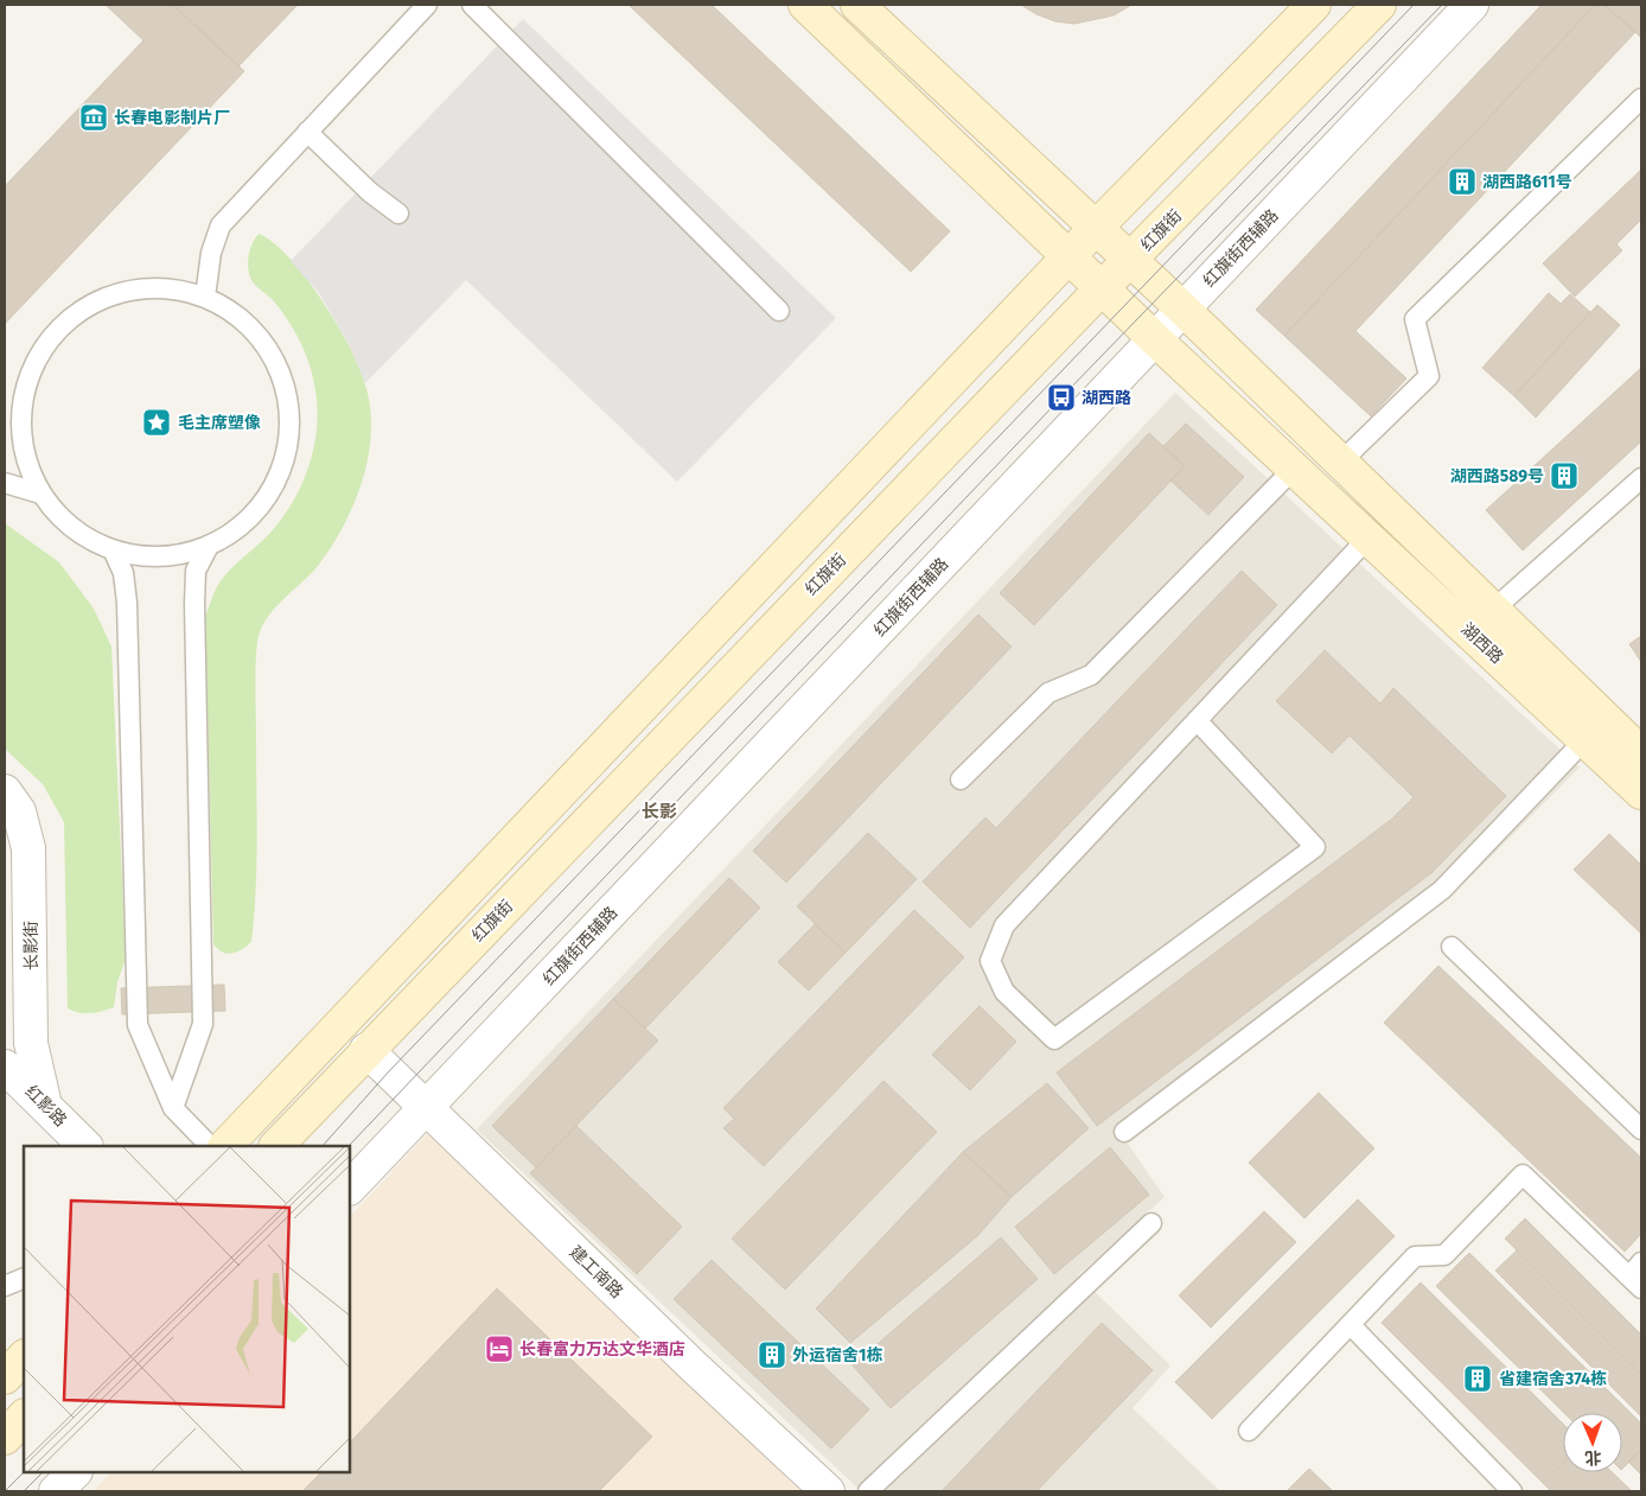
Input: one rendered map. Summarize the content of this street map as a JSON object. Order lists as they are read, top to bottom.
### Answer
{
  "streets": {
    "main road": ["红旗街", "湖西路"],
    "street": [
      "红旗街西辅路",
      "长影街",
      "红影路",
      "建工南路"
    ]
  },
  "crossings": [
    ["红旗街", "湖西路"],
    ["红旗街", "建工南路"],
    ["红旗街西辅路", "湖西路"],
    ["红旗街西辅路", "建工南路"],
    ["长影街", "红影路"]
  ],
  "districts": ["长影"],
  "places": {
    "museum": ["长春电影制片厂"],
    "building": [
      "湖西路611号",
      "湖西路589号",
      "外运宿舍1栋",
      "省建宿舍374栋"
    ],
    "bus stop": ["湖西路"],
    "place": ["毛主席塑像"],
    "hotel": ["长春富力万达文华酒店"]
  },
  "north": "bottom"
}
